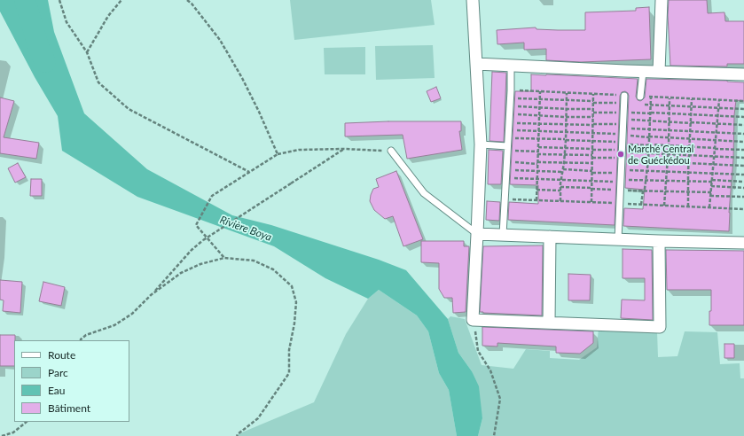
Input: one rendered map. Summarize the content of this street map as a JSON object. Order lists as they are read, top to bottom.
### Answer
{
  "water": ["Rivière Boya"],
  "places": ["Marché Central de Guéckédou"],
  "legend": [
    "Route",
    "Parc",
    "Eau",
    "Bâtiment"
  ]
}
